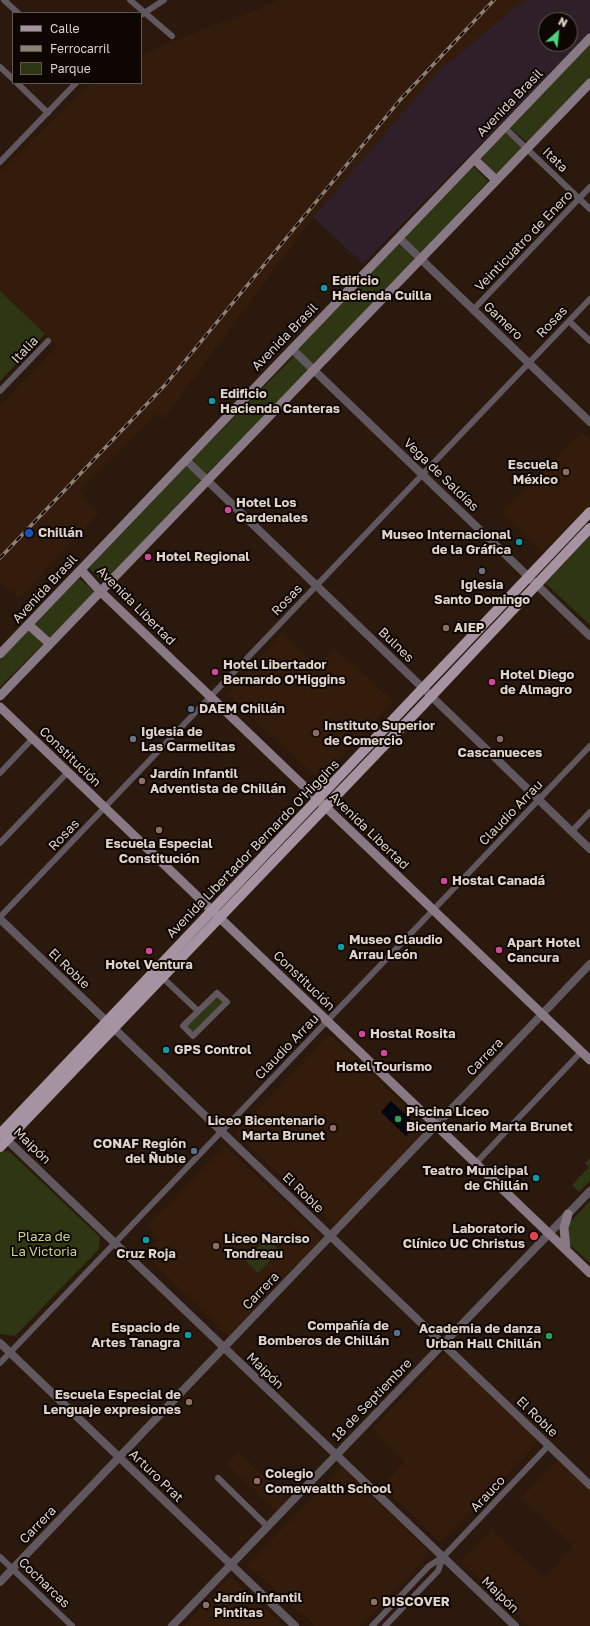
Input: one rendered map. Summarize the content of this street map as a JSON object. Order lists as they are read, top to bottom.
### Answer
{
  "streets": {
    "main road": [
      "Avenida Brasil",
      "Avenida Libertad",
      "Constitución",
      "Avenida Libertador Bernardo O'Higgins"
    ],
    "street": [
      "Itata",
      "Veinticuatro de Enero",
      "Gamero",
      "Rosas",
      "Italia",
      "Vega de Saldías",
      "Bulnes",
      "Claudio Arrau",
      "El Roble",
      "Carrera",
      "Maipón",
      "18 de Septiembre",
      "Arturo Prat",
      "Arauco",
      "Cocharcas"
    ]
  },
  "crossings": [
    ["Avenida Brasil", "Itata"],
    ["Avenida Brasil", "Gamero"],
    ["Avenida Brasil", "Vega de Saldías"],
    ["Avenida Brasil", "Avenida Libertad"],
    ["Avenida Brasil", "Bulnes"],
    ["Itata", "Veinticuatro de Enero"],
    ["Veinticuatro de Enero", "Gamero"],
    ["Gamero", "Rosas"],
    ["Rosas", "Vega de Saldías"],
    ["Rosas", "Avenida Libertad"],
    ["Rosas", "Bulnes"],
    ["Rosas", "Constitución"],
    ["Rosas", "El Roble"],
    ["Vega de Saldías", "Avenida Libertador Bernardo O'Higgins"],
    ["Avenida Libertad", "Claudio Arrau"],
    ["Avenida Libertad", "Avenida Libertador Bernardo O'Higgins"],
    ["Avenida Libertad", "Carrera"],
    ["Bulnes", "Claudio Arrau"],
    ["Bulnes", "Avenida Libertador Bernardo O'Higgins"],
    ["Constitución", "Claudio Arrau"],
    ["Constitución", "Avenida Libertador Bernardo O'Higgins"],
    ["Constitución", "Carrera"],
    ["Constitución", "18 de Septiembre"],
    ["Claudio Arrau", "El Roble"],
    ["Claudio Arrau", "Maipón"],
    ["Claudio Arrau", "Arturo Prat"],
    ["Avenida Libertador Bernardo O'Higgins", "El Roble"],
    ["Avenida Libertador Bernardo O'Higgins", "Maipón"],
    ["El Roble", "Carrera"],
    ["El Roble", "18 de Septiembre"],
    ["El Roble", "Arauco"],
    ["Carrera", "Maipón"],
    ["Carrera", "Arturo Prat"],
    ["Carrera", "Cocharcas"],
    ["Maipón", "18 de Septiembre"],
    ["Maipón", "Arauco"],
    ["18 de Septiembre", "Arturo Prat"]
  ],
  "parks": ["Plaza de La Victoria"],
  "places": [
    "Edificio Hacienda Cuilla",
    "Edificio Hacienda Canteras",
    "Escuela México",
    "Hotel Los Cardenales",
    "Chillán",
    "Museo Internacional de la Gráfica",
    "Hotel Regional",
    "Iglesia Santo Domingo",
    "AIEP",
    "Hotel Libertador Bernardo O'Higgins",
    "Hotel Diego de Almagro",
    "DAEM Chillán",
    "Instituto Superior de Comercio",
    "Iglesia de Las Carmelitas",
    "Cascanueces",
    "Jardín Infantil Adventista de Chillán",
    "Escuela Especial Constitución",
    "Hostal Canadá",
    "Museo Claudio Arrau León",
    "Apart Hotel Cancura",
    "Hotel Ventura",
    "Hostal Rosita",
    "GPS Control",
    "Hotel Tourismo",
    "Piscina Liceo Bicentenario Marta Brunet",
    "Liceo Bicentenario Marta Brunet",
    "CONAF Región del Ñuble",
    "Teatro Municipal de Chillán",
    "Laboratorio Clínico UC Christus",
    "Cruz Roja",
    "Liceo Narciso Tondreau",
    "Compañía de Bomberos de Chillán",
    "Espacio de Artes Tanagra",
    "Academia de danza Urban Hall Chillán",
    "Escuela Especial de Lenguaje expresiones",
    "Colegio Comewealth School",
    "DISCOVER",
    "Jardín Infantil Pintitas"
  ],
  "legend": ["Calle", "Ferrocarril", "Parque"],
  "north": "top right"
}
